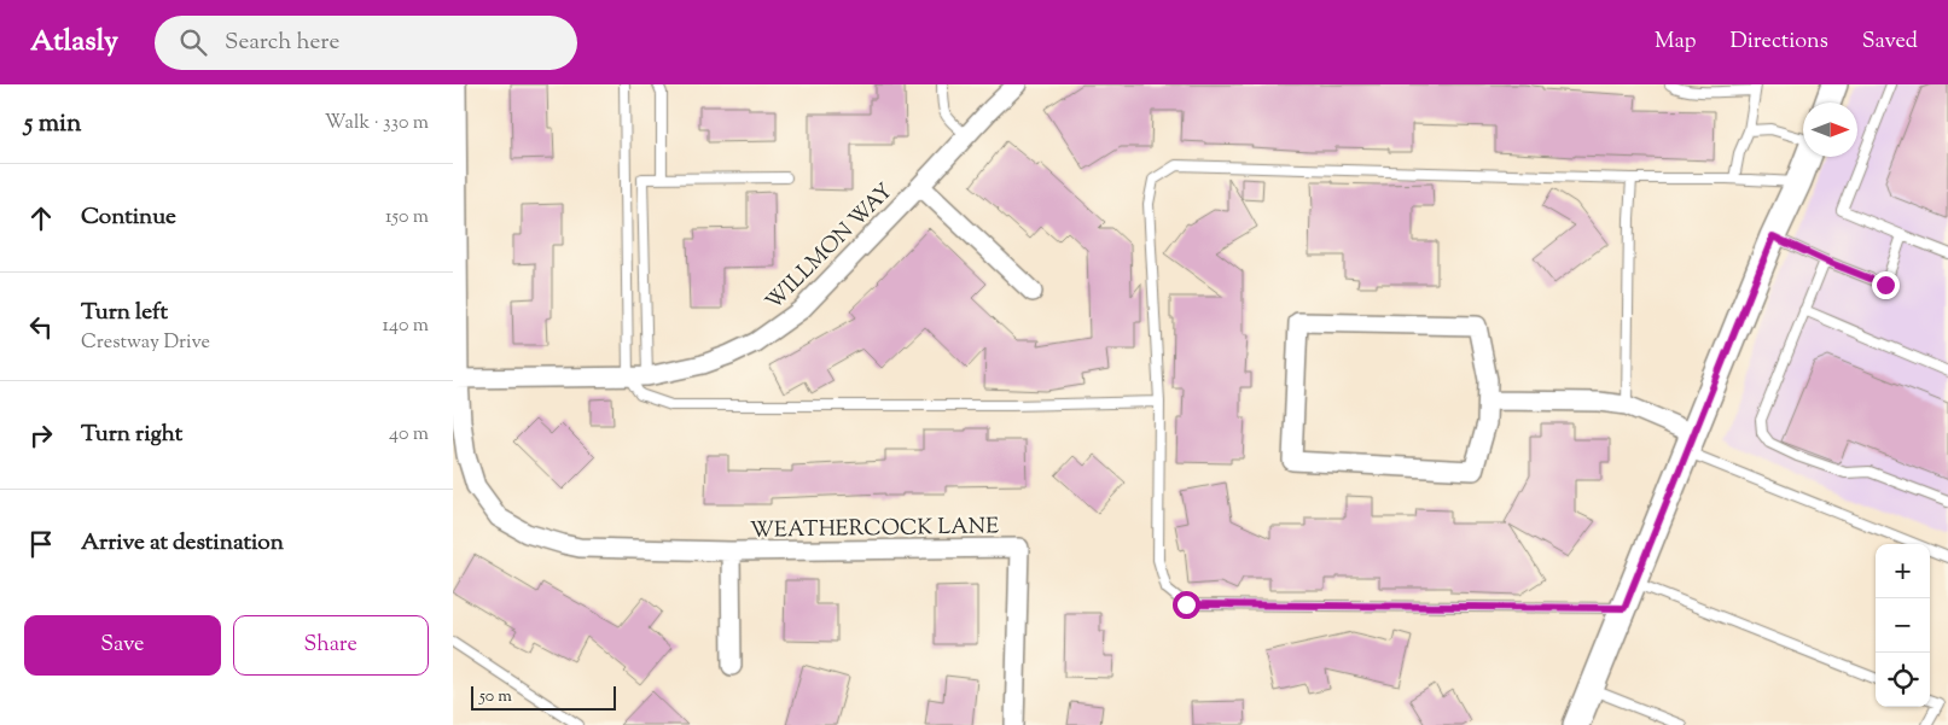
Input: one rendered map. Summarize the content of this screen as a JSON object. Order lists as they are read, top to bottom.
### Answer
{
  "streets": {
    "street": ["WILLMON WAY", "WEATHERCOCK LANE"]
  },
  "crossings": [
    ["WILLMON WAY", "WEATHERCOCK LANE"]
  ],
  "scale_bar": "50 m",
  "north": "right",
  "page": {
    "header": "Atlasly",
    "search": "Search here",
    "nav": ["Map", "Directions", "Saved"],
    "heading": ["5 min", "Walk · 330 m"],
    "list": [
      ["Continue", "150 m"],
      ["Turn left", "Crestway Drive", "140 m"],
      ["Turn right", "40 m"],
      "Arrive at destination"
    ],
    "map_buttons": ["+", "−"],
    "buttons": ["Save", "Share"],
    "scale": "50 m"
  }
}
